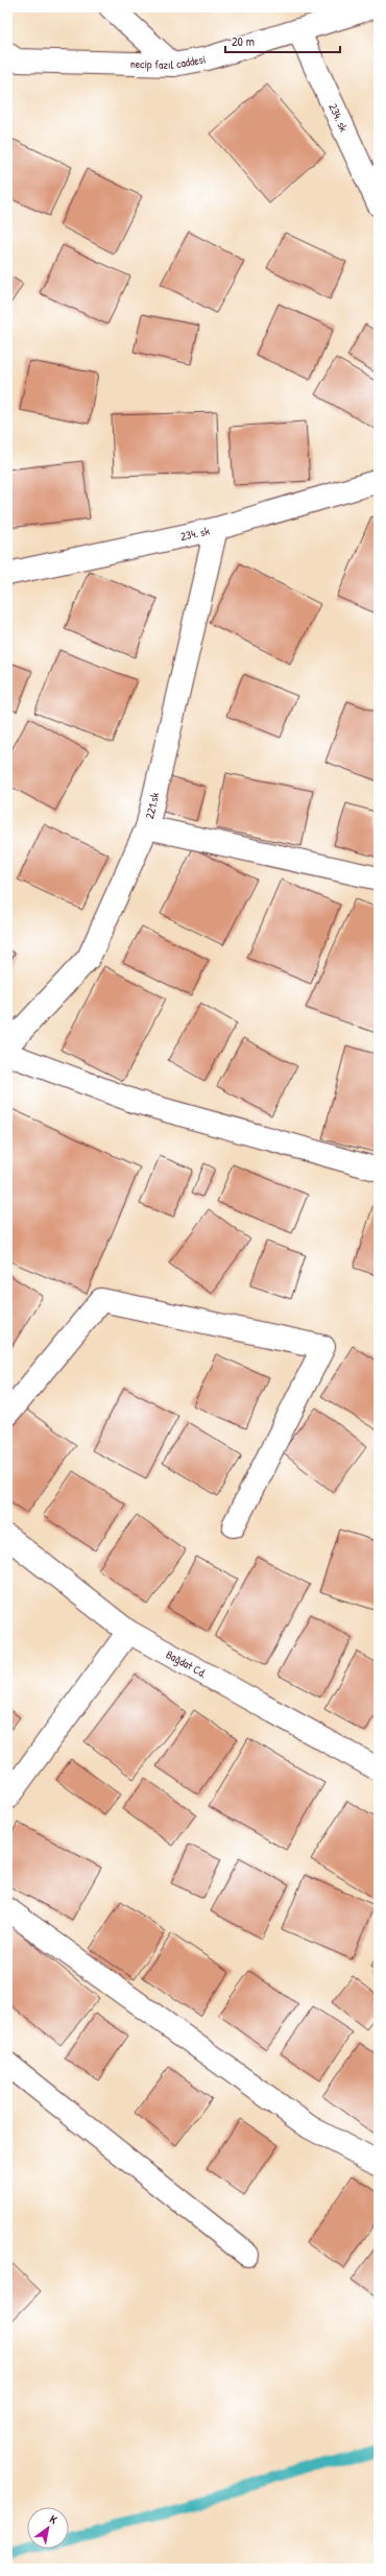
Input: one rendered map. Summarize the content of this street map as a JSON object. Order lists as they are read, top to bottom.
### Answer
{
  "streets": {
    "street": [
      "necip fazıl caddesi",
      "234. sk",
      "221.sk",
      "Bağdat Cd."
    ]
  },
  "crossings": [
    ["necip fazıl caddesi", "234. sk"],
    ["234. sk", "221.sk"]
  ],
  "scale_bar": "20 m",
  "north": "top right"
}
